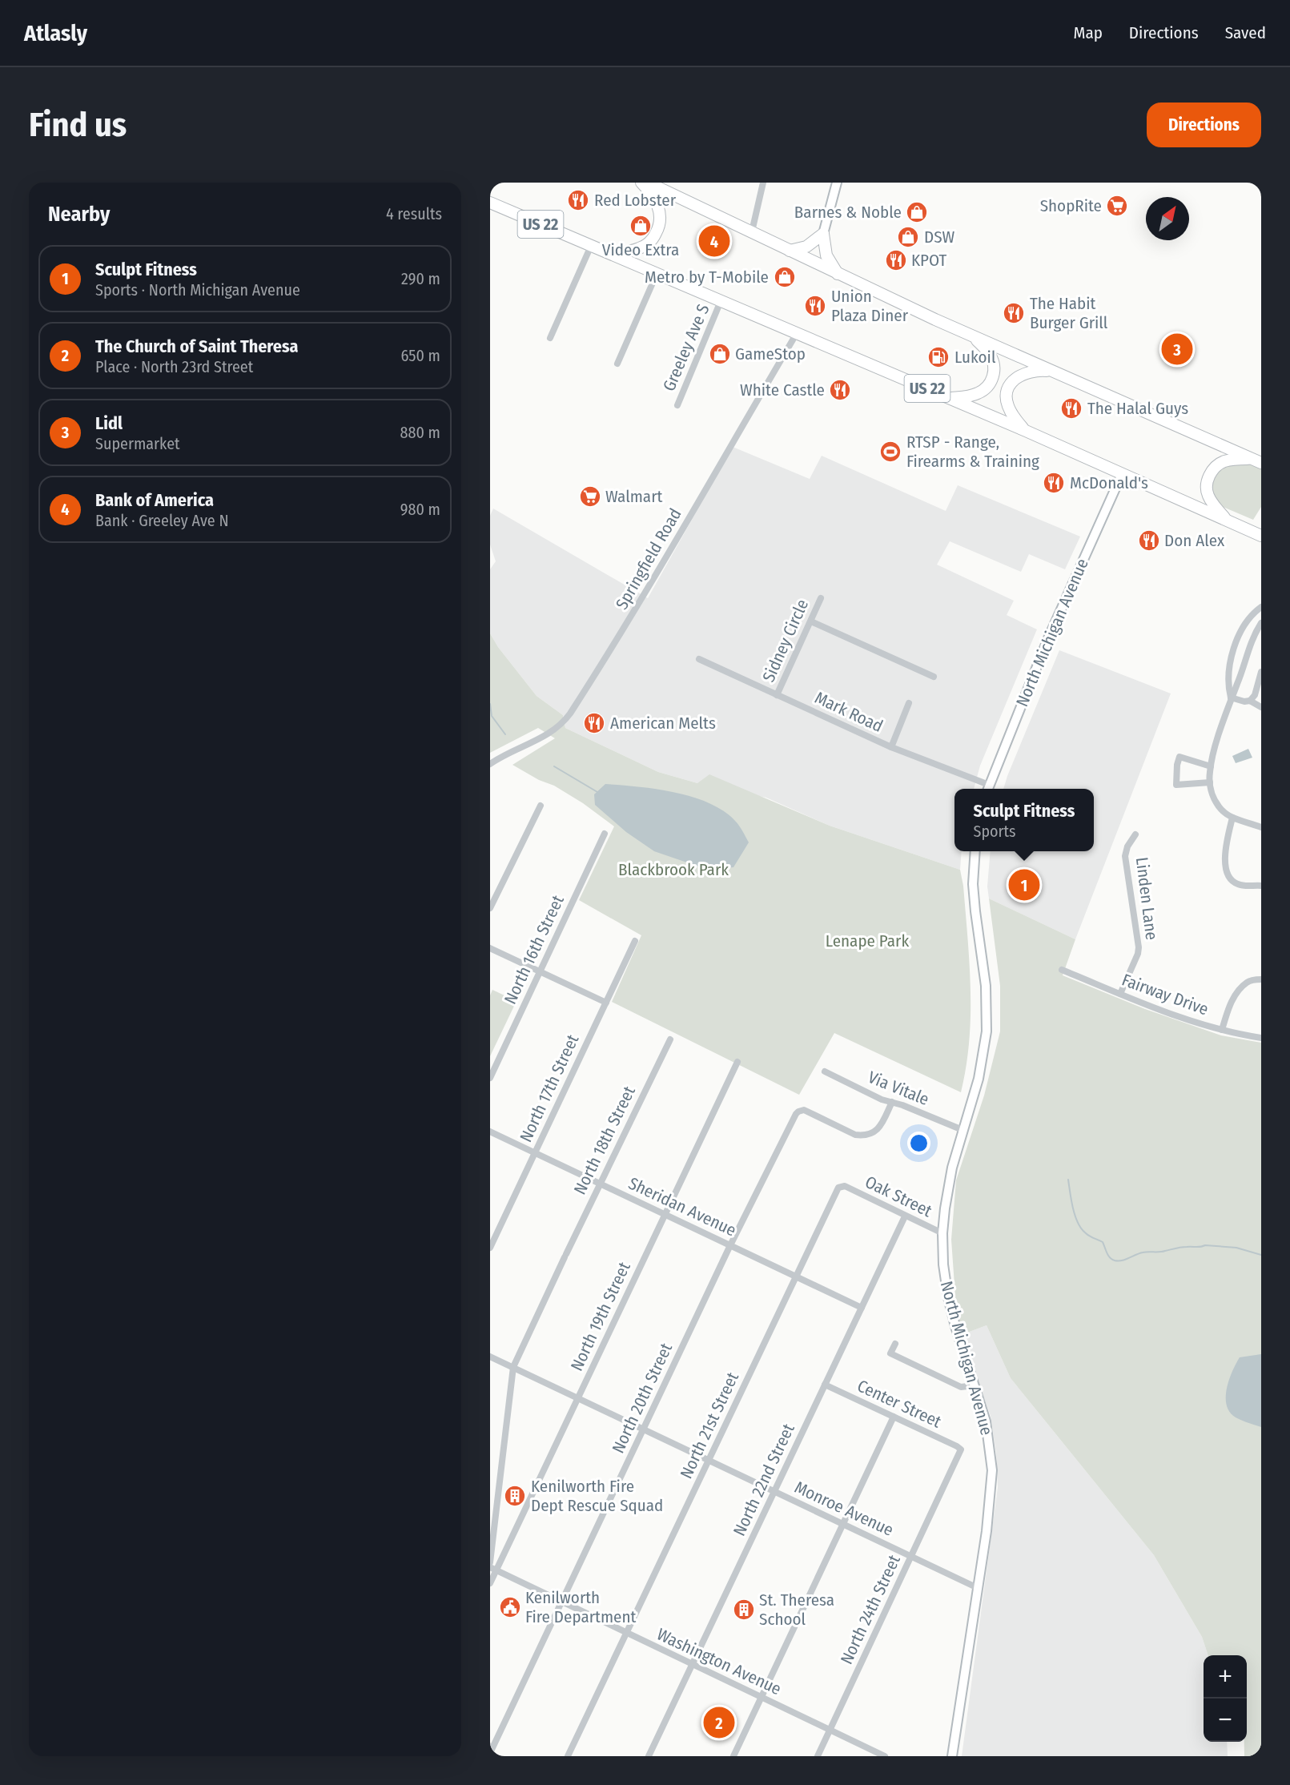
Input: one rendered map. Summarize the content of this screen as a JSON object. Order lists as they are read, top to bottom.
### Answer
{
  "streets": {
    "highway": ["US 22"],
    "street": [
      "Greeley Ave S",
      "Springfield Road",
      "North Michigan Avenue",
      "Sidney Circle",
      "Mark Road",
      "Linden Lane",
      "North 16th Street",
      "Fairway Drive",
      "North 17th Street",
      "Via Vitale",
      "North 18th Street",
      "Oak Street",
      "Sheridan Avenue",
      "North 19th Street",
      "North 20th Street",
      "Center Street",
      "North 21st Street",
      "North 22nd Street",
      "Monroe Avenue",
      "North 24th Street",
      "Washington Avenue"
    ]
  },
  "crossings": [
    ["US 22", "Greeley Ave S"],
    ["US 22", "Springfield Road"],
    ["US 22", "North Michigan Avenue"],
    ["North Michigan Avenue", "Mark Road"],
    ["North Michigan Avenue", "Via Vitale"],
    ["North Michigan Avenue", "Oak Street"],
    ["North Michigan Avenue", "Monroe Avenue"],
    ["Sidney Circle", "Mark Road"],
    ["Linden Lane", "Fairway Drive"],
    ["North 17th Street", "Sheridan Avenue"],
    ["Via Vitale", "North 20th Street"],
    ["North 18th Street", "Sheridan Avenue"],
    ["North 18th Street", "Monroe Avenue"],
    ["Oak Street", "North 21st Street"],
    ["Oak Street", "North 22nd Street"],
    ["Sheridan Avenue", "North 19th Street"],
    ["Sheridan Avenue", "North 20th Street"],
    ["Sheridan Avenue", "North 21st Street"],
    ["Sheridan Avenue", "North 22nd Street"],
    ["North 19th Street", "Monroe Avenue"],
    ["North 19th Street", "Washington Avenue"],
    ["North 20th Street", "Monroe Avenue"],
    ["North 20th Street", "Washington Avenue"],
    ["Center Street", "North 22nd Street"],
    ["Center Street", "North 24th Street"],
    ["North 21st Street", "Monroe Avenue"],
    ["North 21st Street", "Washington Avenue"],
    ["North 22nd Street", "Monroe Avenue"],
    ["North 22nd Street", "Washington Avenue"],
    ["Monroe Avenue", "North 24th Street"],
    ["North 24th Street", "Washington Avenue"]
  ],
  "parks": ["Blackbrook Park", "Lenape Park"],
  "places": {
    "restaurant": [
      "Red Lobster",
      "KPOT",
      "Union Plaza Diner",
      "The Habit Burger Grill",
      "White Castle",
      "The Halal Guys",
      "McDonald's",
      "Don Alex",
      "American Melts"
    ],
    "supermarket": ["ShopRite", "Walmart"],
    "shop": [
      "Barnes & Noble",
      "Video Extra",
      "DSW",
      "Metro by T-Mobile",
      "GameStop"
    ],
    "fuel station": ["Lukoil"],
    "sports": ["RTSP - Range, Firearms & Training"],
    "building": ["Kenilworth Fire Dept Rescue Squad", "St. Theresa School"],
    "public building": ["Kenilworth Fire Department"]
  },
  "north": "top right",
  "page": {
    "header": "Atlasly",
    "nav": ["Map", "Directions", "Saved"],
    "buttons": "Directions",
    "title": "Find us",
    "heading": ["Nearby", "4 results"],
    "pins": [
      "4",
      "3",
      "1",
      "2"
    ],
    "list": [
      {
        "mark": "1",
        "name": "Sculpt Fitness",
        "note": "Sports · North Michigan Avenue",
        "value": "290 m"
      },
      {
        "mark": "2",
        "name": "The Church of Saint Theresa",
        "note": "Place · North 23rd Street",
        "value": "650 m"
      },
      {
        "mark": "3",
        "name": "Lidl",
        "note": "Supermarket",
        "value": "880 m"
      },
      {
        "mark": "4",
        "name": "Bank of America",
        "note": "Bank · Greeley Ave N",
        "value": "980 m"
      }
    ],
    "popup": ["Sculpt Fitness", "Sports"],
    "map_buttons": ["+", "−"]
  }
}
